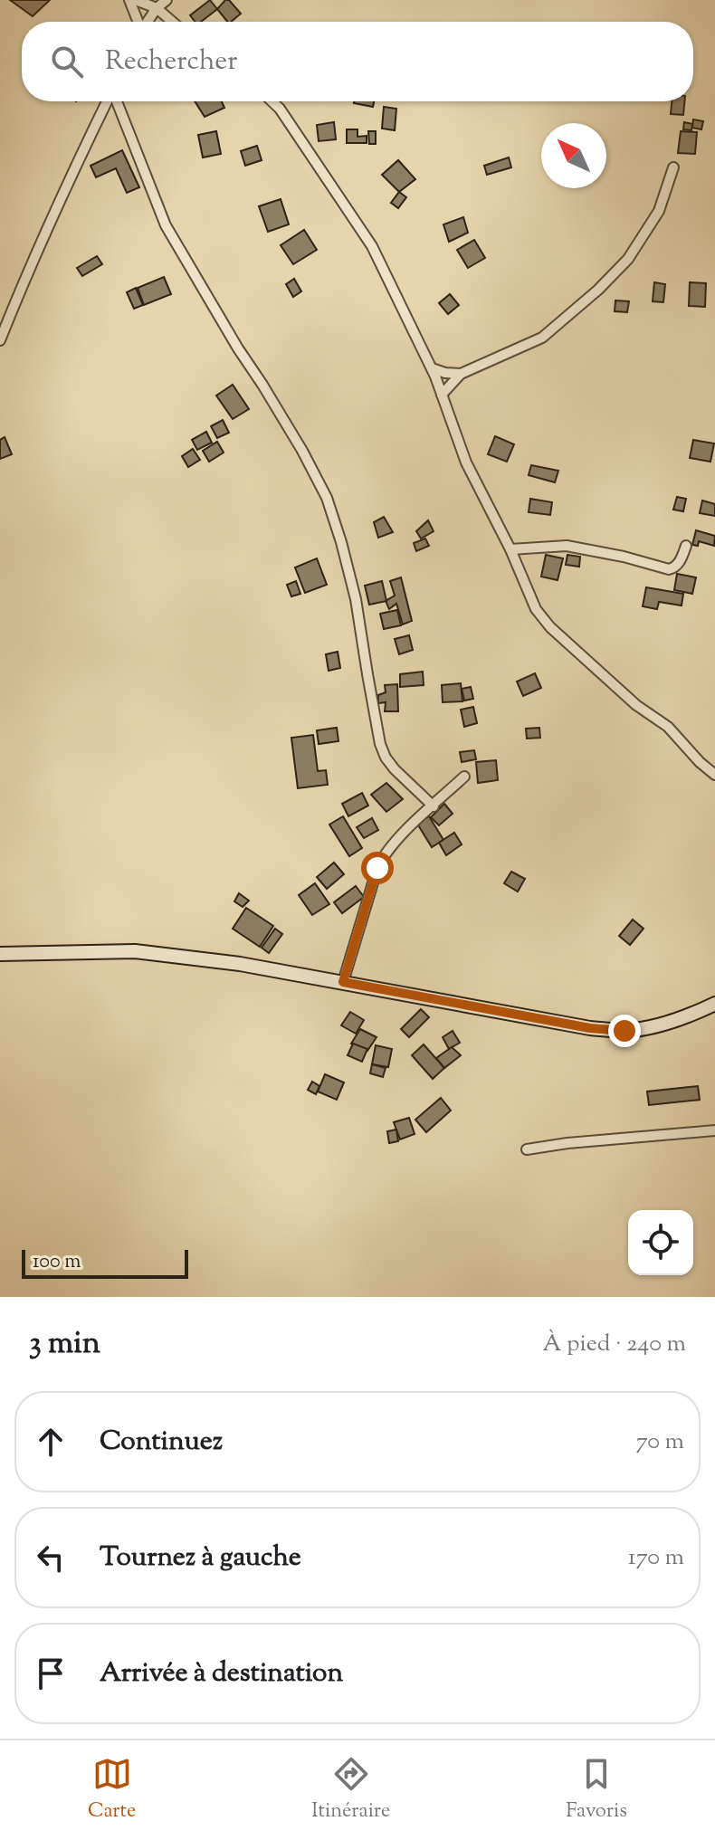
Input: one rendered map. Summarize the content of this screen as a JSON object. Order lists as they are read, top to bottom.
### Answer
{
  "scale_bar": "100 m",
  "north": "top left",
  "page": {
    "search": "Rechercher",
    "scale": "100 m",
    "heading": ["3 min", "À pied · 240 m"],
    "list": [
      ["Continuez", "70 m"],
      ["Tournez à gauche", "170 m"],
      "Arrivée à destination"
    ],
    "nav": ["Carte", "Itinéraire", "Favoris"]
  }
}
